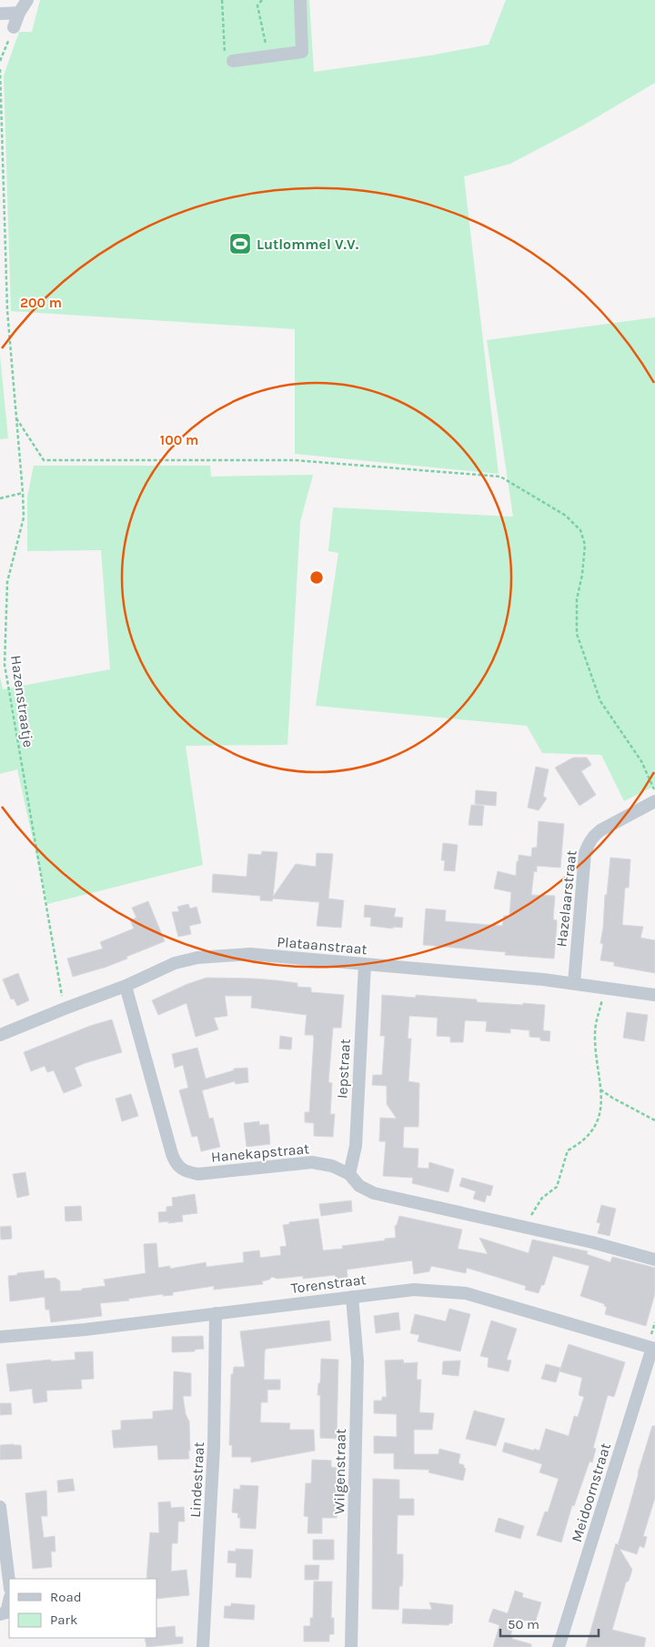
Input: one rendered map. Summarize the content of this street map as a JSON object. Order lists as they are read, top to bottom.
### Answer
{
  "streets": {
    "street": [
      "Hazelaarstraat",
      "Plataanstraat",
      "Iepstraat",
      "Hanekapstraat",
      "Torenstraat",
      "Wilgenstraat",
      "Lindestraat",
      "Meidoornstraat"
    ],
    "path": ["Hazenstraatje"]
  },
  "crossings": [
    ["Hazenstraatje", "Plataanstraat"],
    ["Hazelaarstraat", "Plataanstraat"],
    ["Plataanstraat", "Iepstraat"],
    ["Plataanstraat", "Hanekapstraat"],
    ["Iepstraat", "Hanekapstraat"],
    ["Torenstraat", "Wilgenstraat"],
    ["Torenstraat", "Lindestraat"],
    ["Torenstraat", "Meidoornstraat"]
  ],
  "places": {
    "sports": ["Lutlommel V.V."]
  },
  "legend": ["Road", "Park"],
  "scale_bar": "50 m",
  "rings": ["200 m", "100 m"]
}
